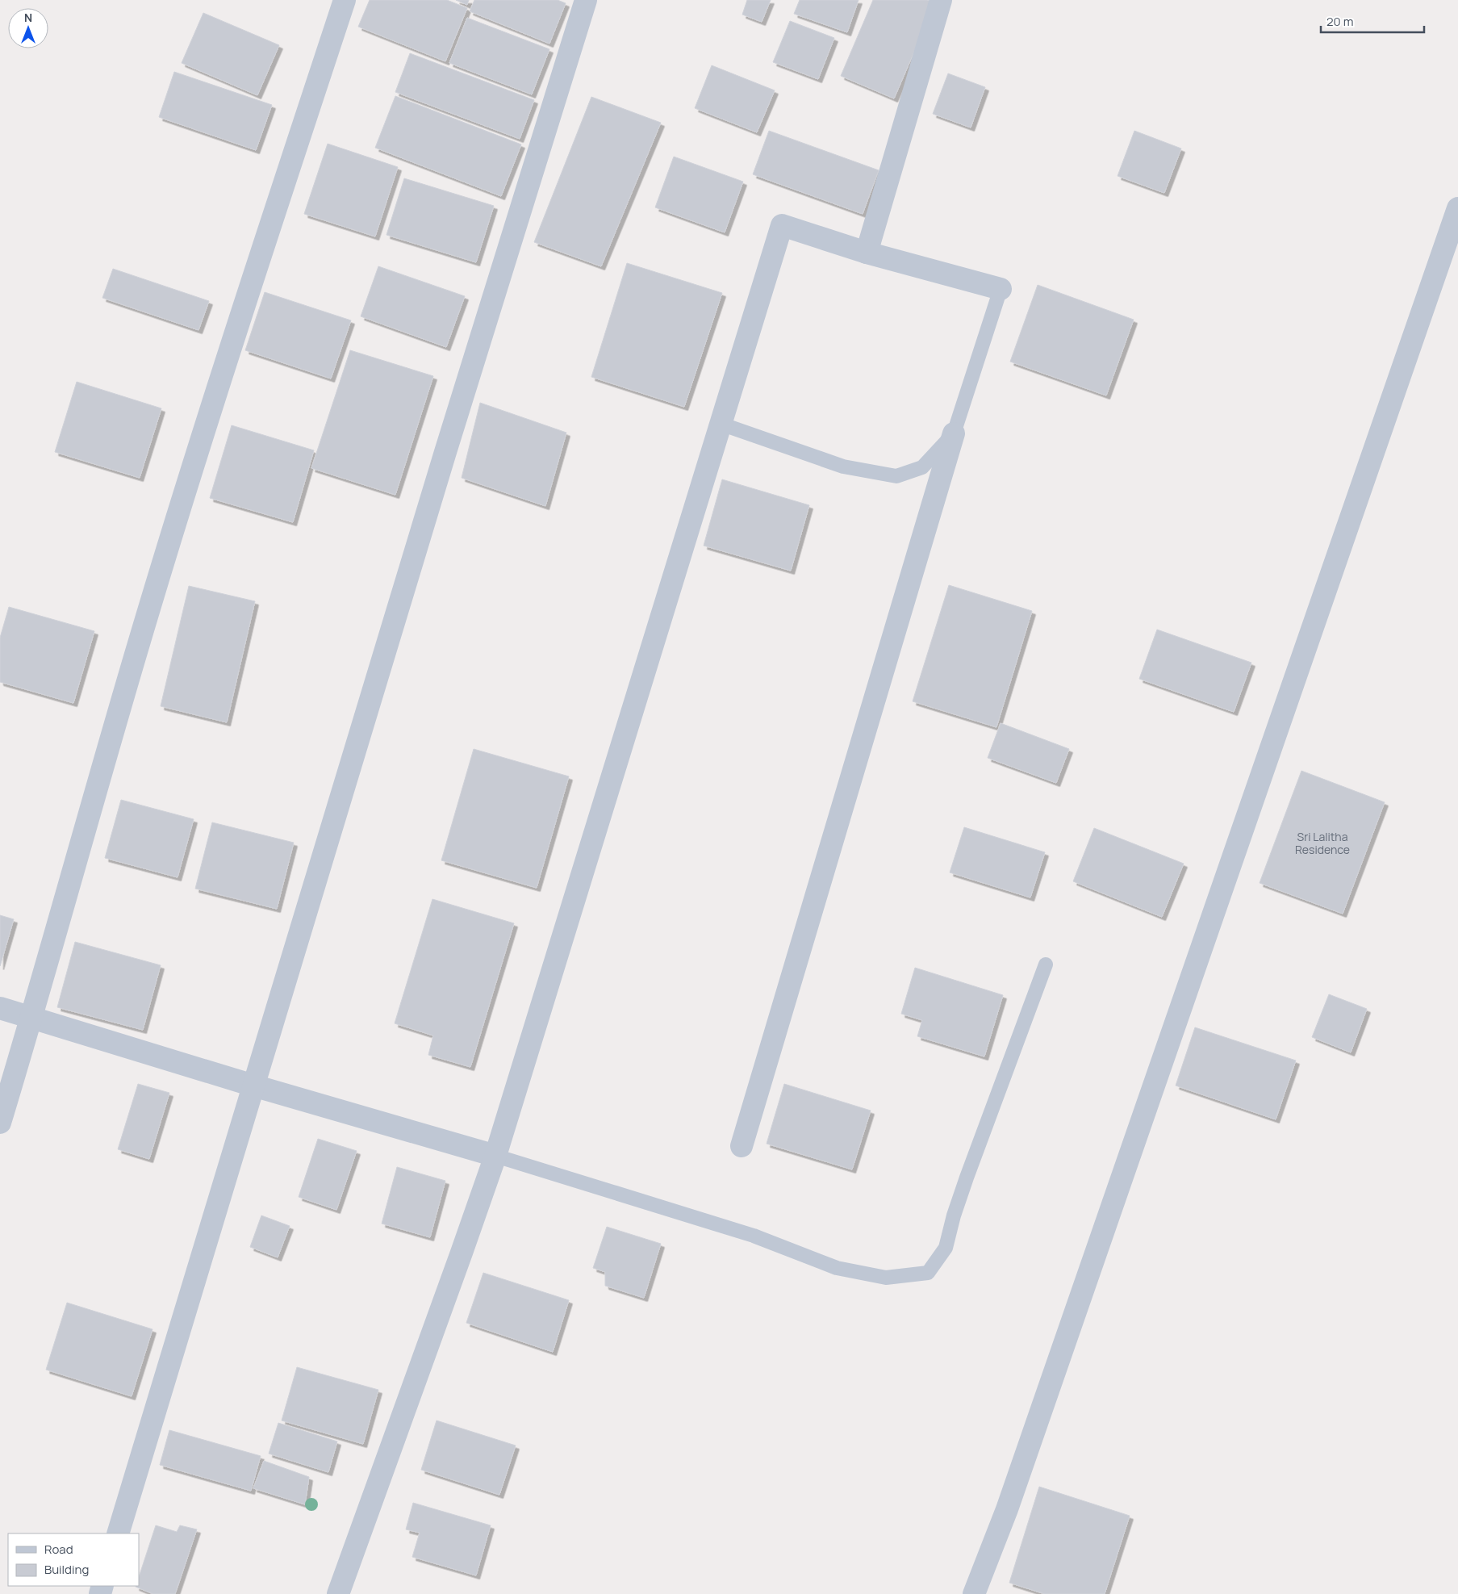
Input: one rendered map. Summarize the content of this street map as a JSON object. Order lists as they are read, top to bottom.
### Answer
{
  "house_numbers": ["Sri Lalitha Residence"],
  "legend": ["Road", "Building"],
  "scale_bar": "20 m",
  "north": "top"
}
